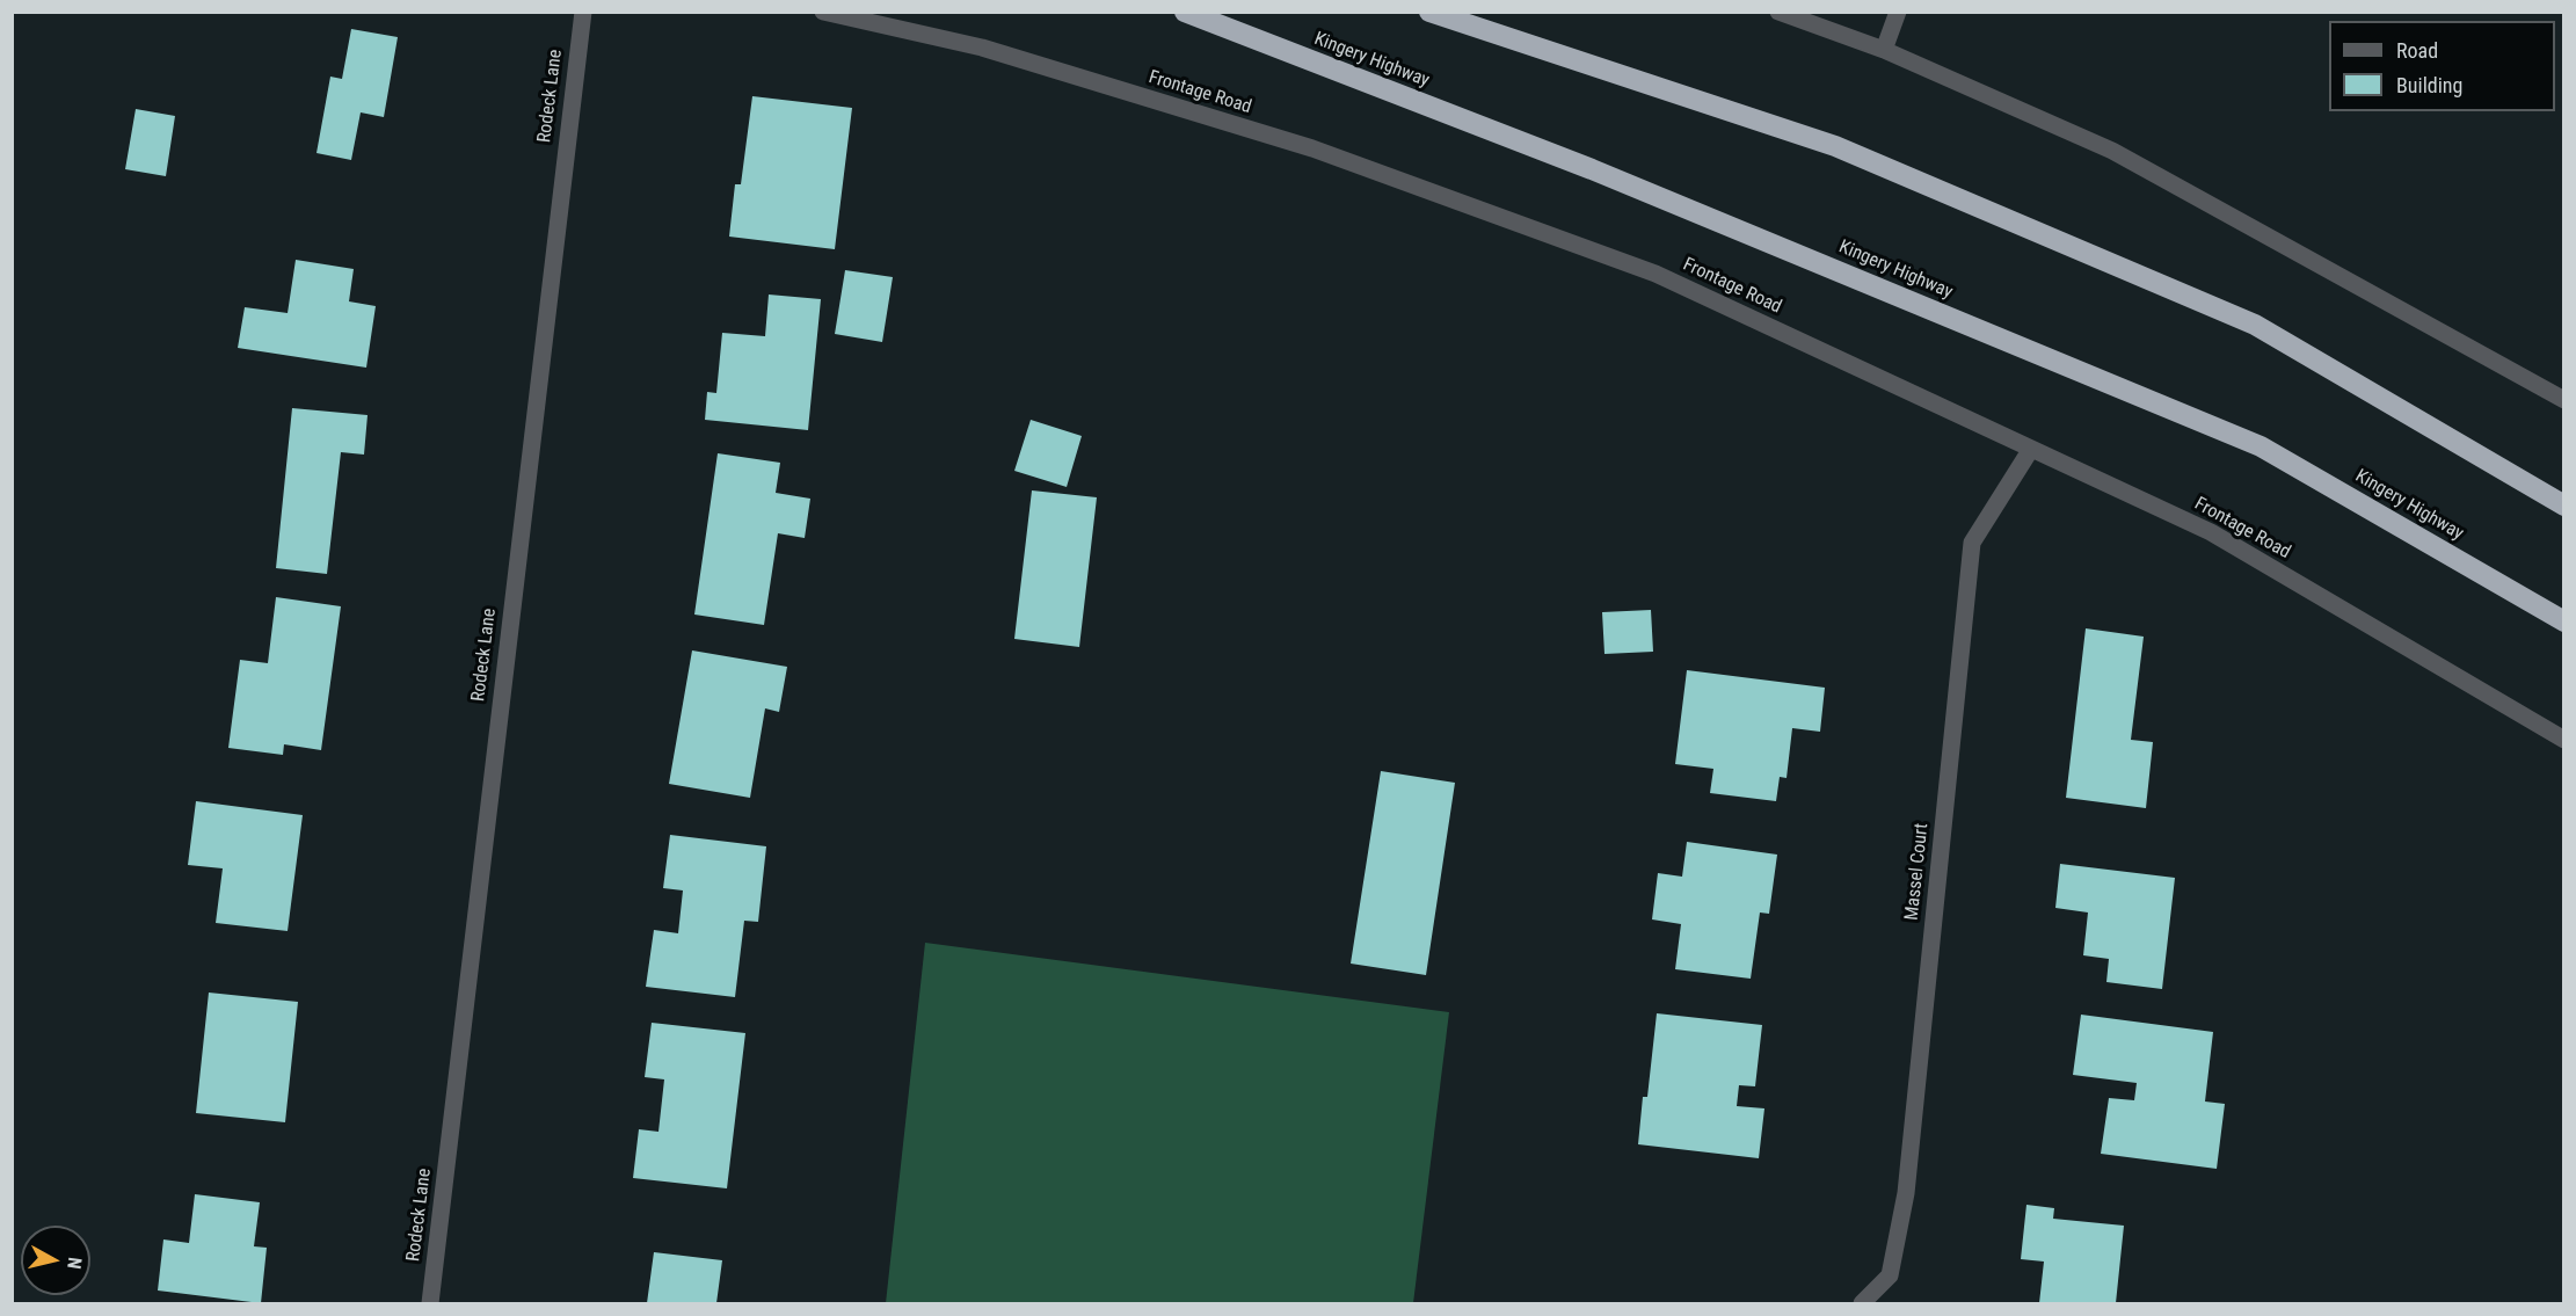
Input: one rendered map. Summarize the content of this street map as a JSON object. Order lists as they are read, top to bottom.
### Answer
{
  "streets": {
    "highway": ["Kingery Highway"],
    "street": ["Frontage Road", "Rodeck Lane", "Massel Court"]
  },
  "crossings": [
    ["Frontage Road", "Massel Court"]
  ],
  "legend": ["Road", "Building"],
  "north": "right"
}
